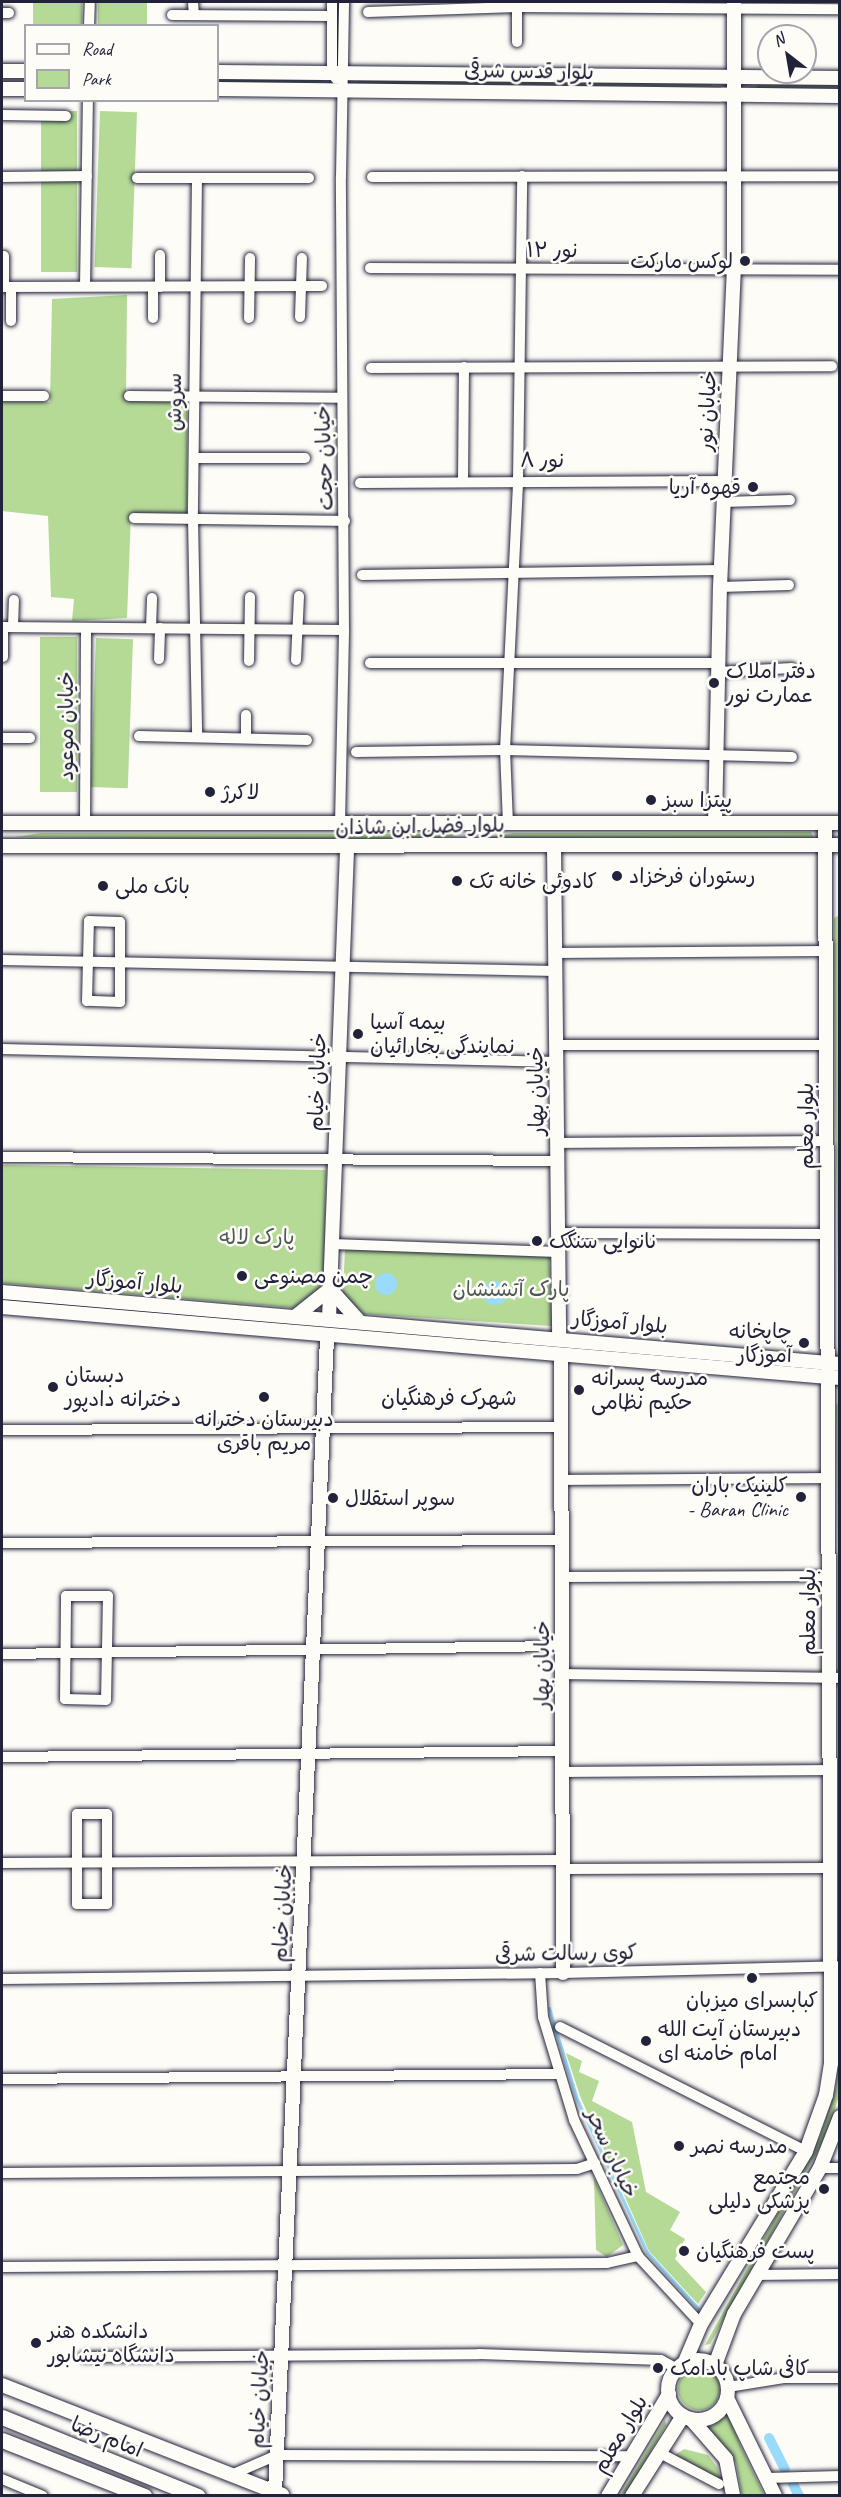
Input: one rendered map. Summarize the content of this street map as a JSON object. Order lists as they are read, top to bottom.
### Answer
{
  "streets": {
    "highway": ["امام رضا"],
    "main road": [
      "بلوار قدس شرقی",
      "خیابان نور",
      "بلوار فضل ابن شاذان",
      "خیابان خیام",
      "خیابان بهار",
      "بلوار معلم",
      "بلوار آموزگار"
    ],
    "street": [
      "نور ۱۲",
      "سروش",
      "خیابان حجت",
      "نور ۸",
      "خیابان موعود",
      "کوی رسالت شرقی",
      "خیابان سحر"
    ]
  },
  "crossings": [
    ["بلوار قدس شرقی", "خیابان نور"],
    ["بلوار قدس شرقی", "خیابان حجت"],
    ["نور ۱۲", "خیابان نور"],
    ["خیابان نور", "نور ۸"],
    ["خیابان نور", "بلوار فضل ابن شاذان"],
    ["خیابان حجت", "بلوار فضل ابن شاذان"],
    ["خیابان موعود", "بلوار فضل ابن شاذان"],
    ["بلوار فضل ابن شاذان", "خیابان خیام"],
    ["بلوار فضل ابن شاذان", "خیابان بهار"],
    ["بلوار فضل ابن شاذان", "بلوار معلم"],
    ["خیابان خیام", "بلوار آموزگار"],
    ["خیابان خیام", "کوی رسالت شرقی"],
    ["خیابان بهار", "بلوار آموزگار"],
    ["خیابان بهار", "کوی رسالت شرقی"],
    ["بلوار معلم", "بلوار آموزگار"],
    ["بلوار معلم", "کوی رسالت شرقی"],
    ["بلوار معلم", "خیابان سحر"],
    ["کوی رسالت شرقی", "خیابان سحر"]
  ],
  "districts": ["شهرک فرهنگیان"],
  "parks": ["پارک لاله", "پارک آتشنشان"],
  "places": [
    "لوکس مارکت",
    "قهوه آریا",
    "دفتر املاک عمارت نور",
    "لاکرژ",
    "پیتزا سبز",
    "رستوران فرخزاد",
    "کادوئی خانه تک",
    "بانک ملی",
    "بیمه آسیا نمایندگی بخارائیان",
    "نانوایی سنگک",
    "چمن مصنوعی",
    "چاپخانه آموزگار",
    "دبستان دخترانه دادپور",
    "مدرسه پسرانه حکیم نظامی",
    "دبیرستان دخترانه مریم باقری",
    "کلینیک باران - Baran Clinic",
    "سوپر استقلال",
    "کبابسرای میزبان",
    "دبیرستان آیت الله امام خامنه ای",
    "مدرسه نصر",
    "مجتمع پزشکی دلیلی",
    "پست فرهنگیان",
    "دانشکده هنر دانشگاه نیشابور",
    "کافی شاپ بادامک"
  ],
  "legend": ["Road", "Park"],
  "north": "top left"
}
